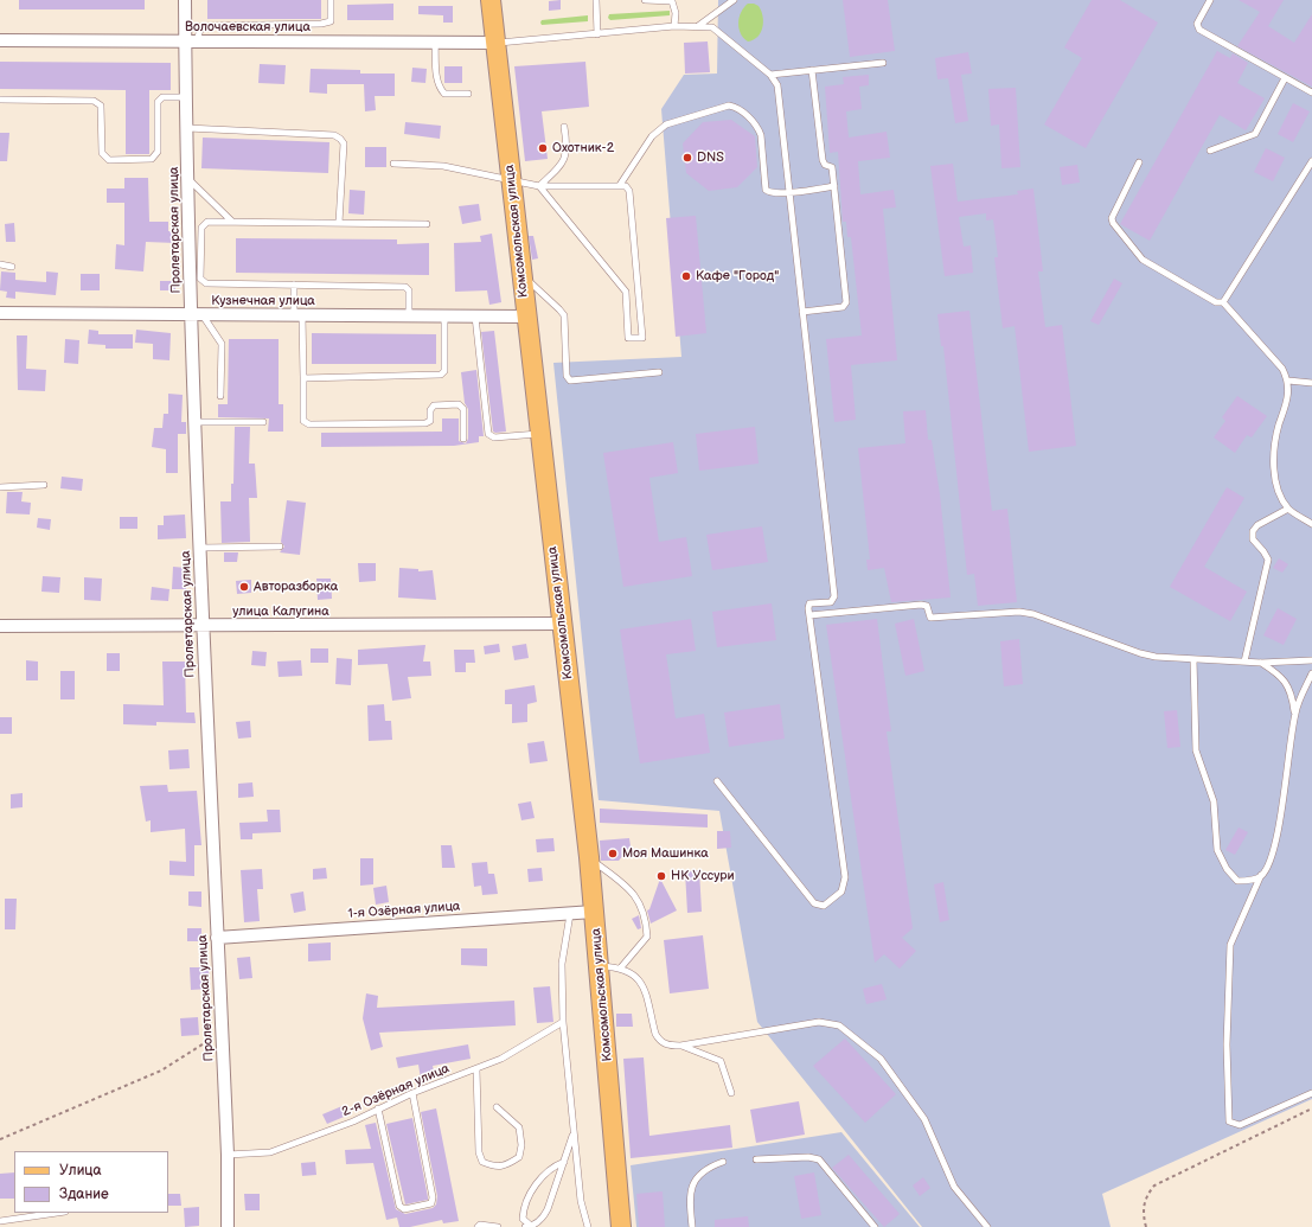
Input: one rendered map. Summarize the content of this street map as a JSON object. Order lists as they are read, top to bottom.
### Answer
{
  "streets": {
    "main road": ["Комсомольская улица"],
    "street": [
      "Волочаевская улица",
      "Пролетарская улица",
      "Кузнечная улица",
      "улица Калугина",
      "1-я Озёрная улица"
    ],
    "lane": ["2-я Озёрная улица"]
  },
  "crossings": [
    ["Волочаевская улица", "Пролетарская улица"],
    ["Волочаевская улица", "Комсомольская улица"],
    ["Пролетарская улица", "Кузнечная улица"],
    ["Пролетарская улица", "улица Калугина"],
    ["Пролетарская улица", "1-я Озёрная улица"],
    ["Пролетарская улица", "2-я Озёрная улица"],
    ["Комсомольская улица", "Кузнечная улица"],
    ["Комсомольская улица", "улица Калугина"],
    ["Комсомольская улица", "1-я Озёрная улица"]
  ],
  "places": [
    "Охотник-2",
    "DNS",
    "Кафе \"Город\"",
    "Авторазборка",
    "Моя Машинка",
    "НК Уссури"
  ],
  "legend": ["Улица", "Здание"]
}
